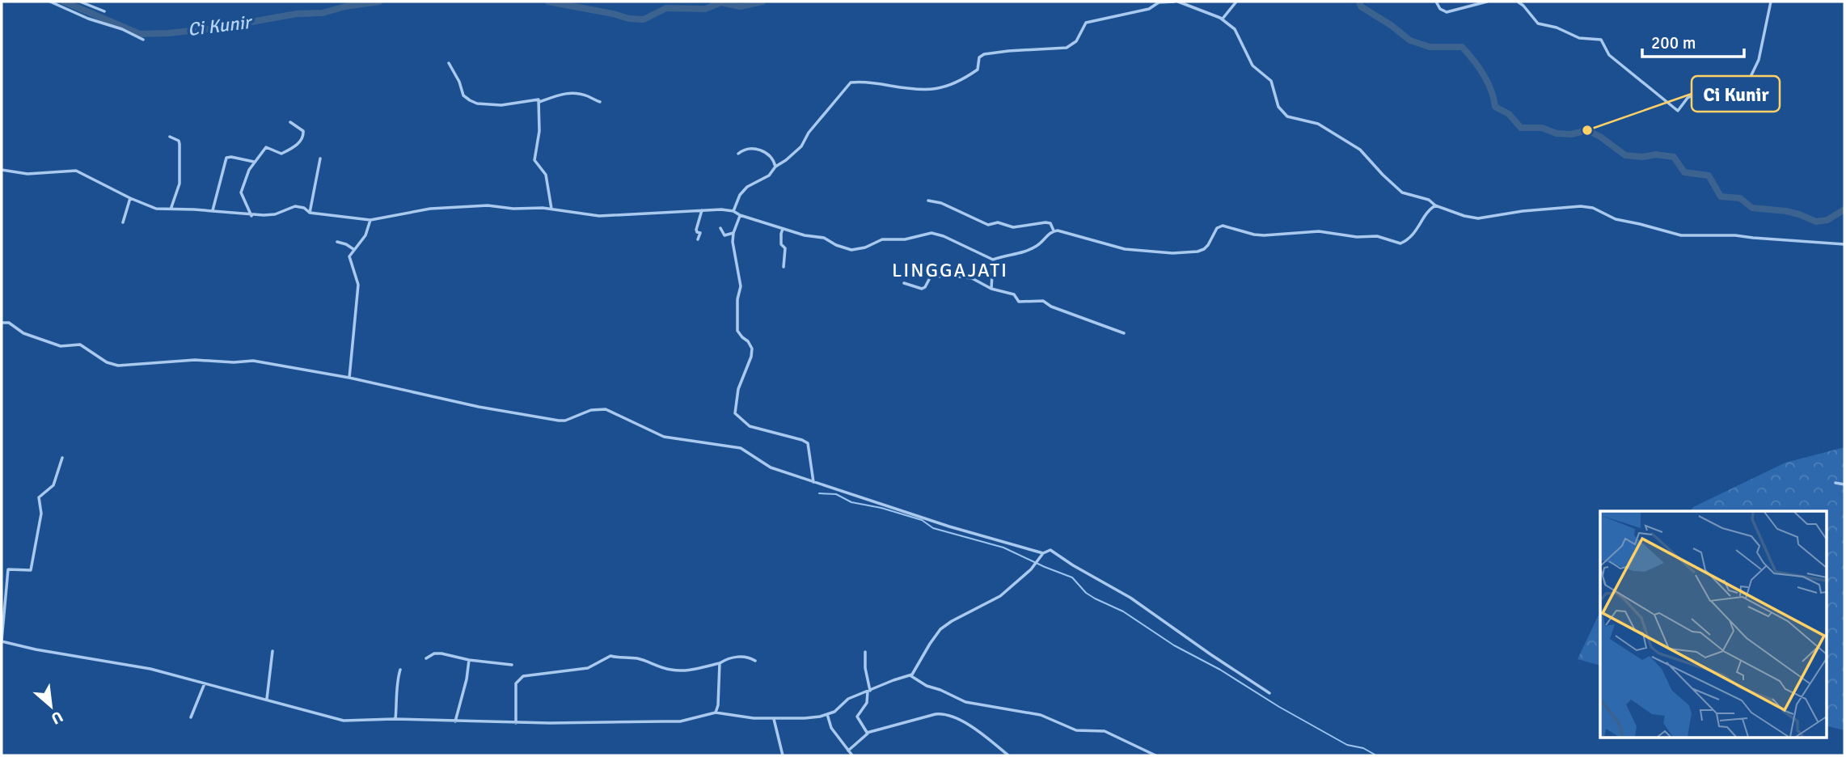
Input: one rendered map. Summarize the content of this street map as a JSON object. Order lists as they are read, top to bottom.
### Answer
{
  "districts": ["LINGGAJATI"],
  "water": ["Ci Kunir"],
  "places": ["Ci Kunir"],
  "scale_bar": "200 m",
  "north": "bottom right"
}
